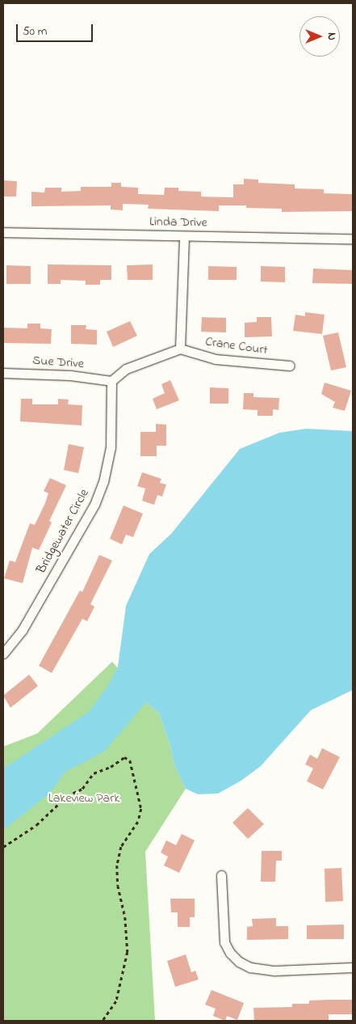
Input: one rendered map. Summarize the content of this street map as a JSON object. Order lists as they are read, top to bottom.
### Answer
{
  "streets": {
    "street": [
      "Linda Drive",
      "Crane Court",
      "Sue Drive",
      "Bridgewater Circle"
    ]
  },
  "crossings": [
    ["Sue Drive", "Bridgewater Circle"]
  ],
  "parks": ["Lakeview Park"],
  "scale_bar": "50 m",
  "north": "right"
}
